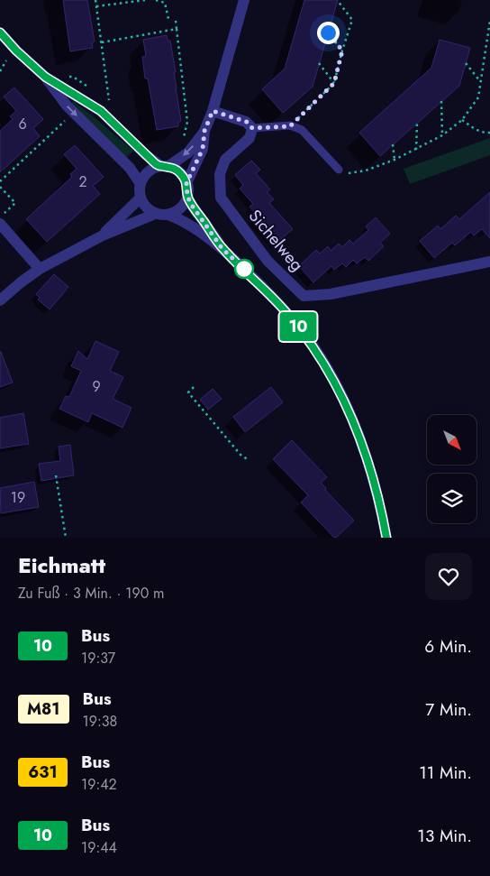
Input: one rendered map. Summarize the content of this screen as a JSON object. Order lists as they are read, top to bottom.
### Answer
{
  "streets": {
    "street": ["Sichelweg"]
  },
  "lines": ["bus line 10"],
  "house_numbers": [
    "6",
    "2",
    "9",
    "19"
  ],
  "north": "bottom right",
  "page": {
    "on_map": "10",
    "heading": ["Eichmatt", "Zu Fuß · 3 Min. · 190 m"],
    "list": [
      {
        "mark": "10",
        "name": "Bus",
        "note": "19:37",
        "value": "6 Min."
      },
      {
        "mark": "M81",
        "name": "Bus",
        "note": "19:38",
        "value": "7 Min."
      },
      {
        "mark": "631",
        "name": "Bus",
        "note": "19:42",
        "value": "11 Min."
      },
      {
        "mark": "10",
        "name": "Bus",
        "note": "19:44",
        "value": "13 Min."
      }
    ]
  }
}
